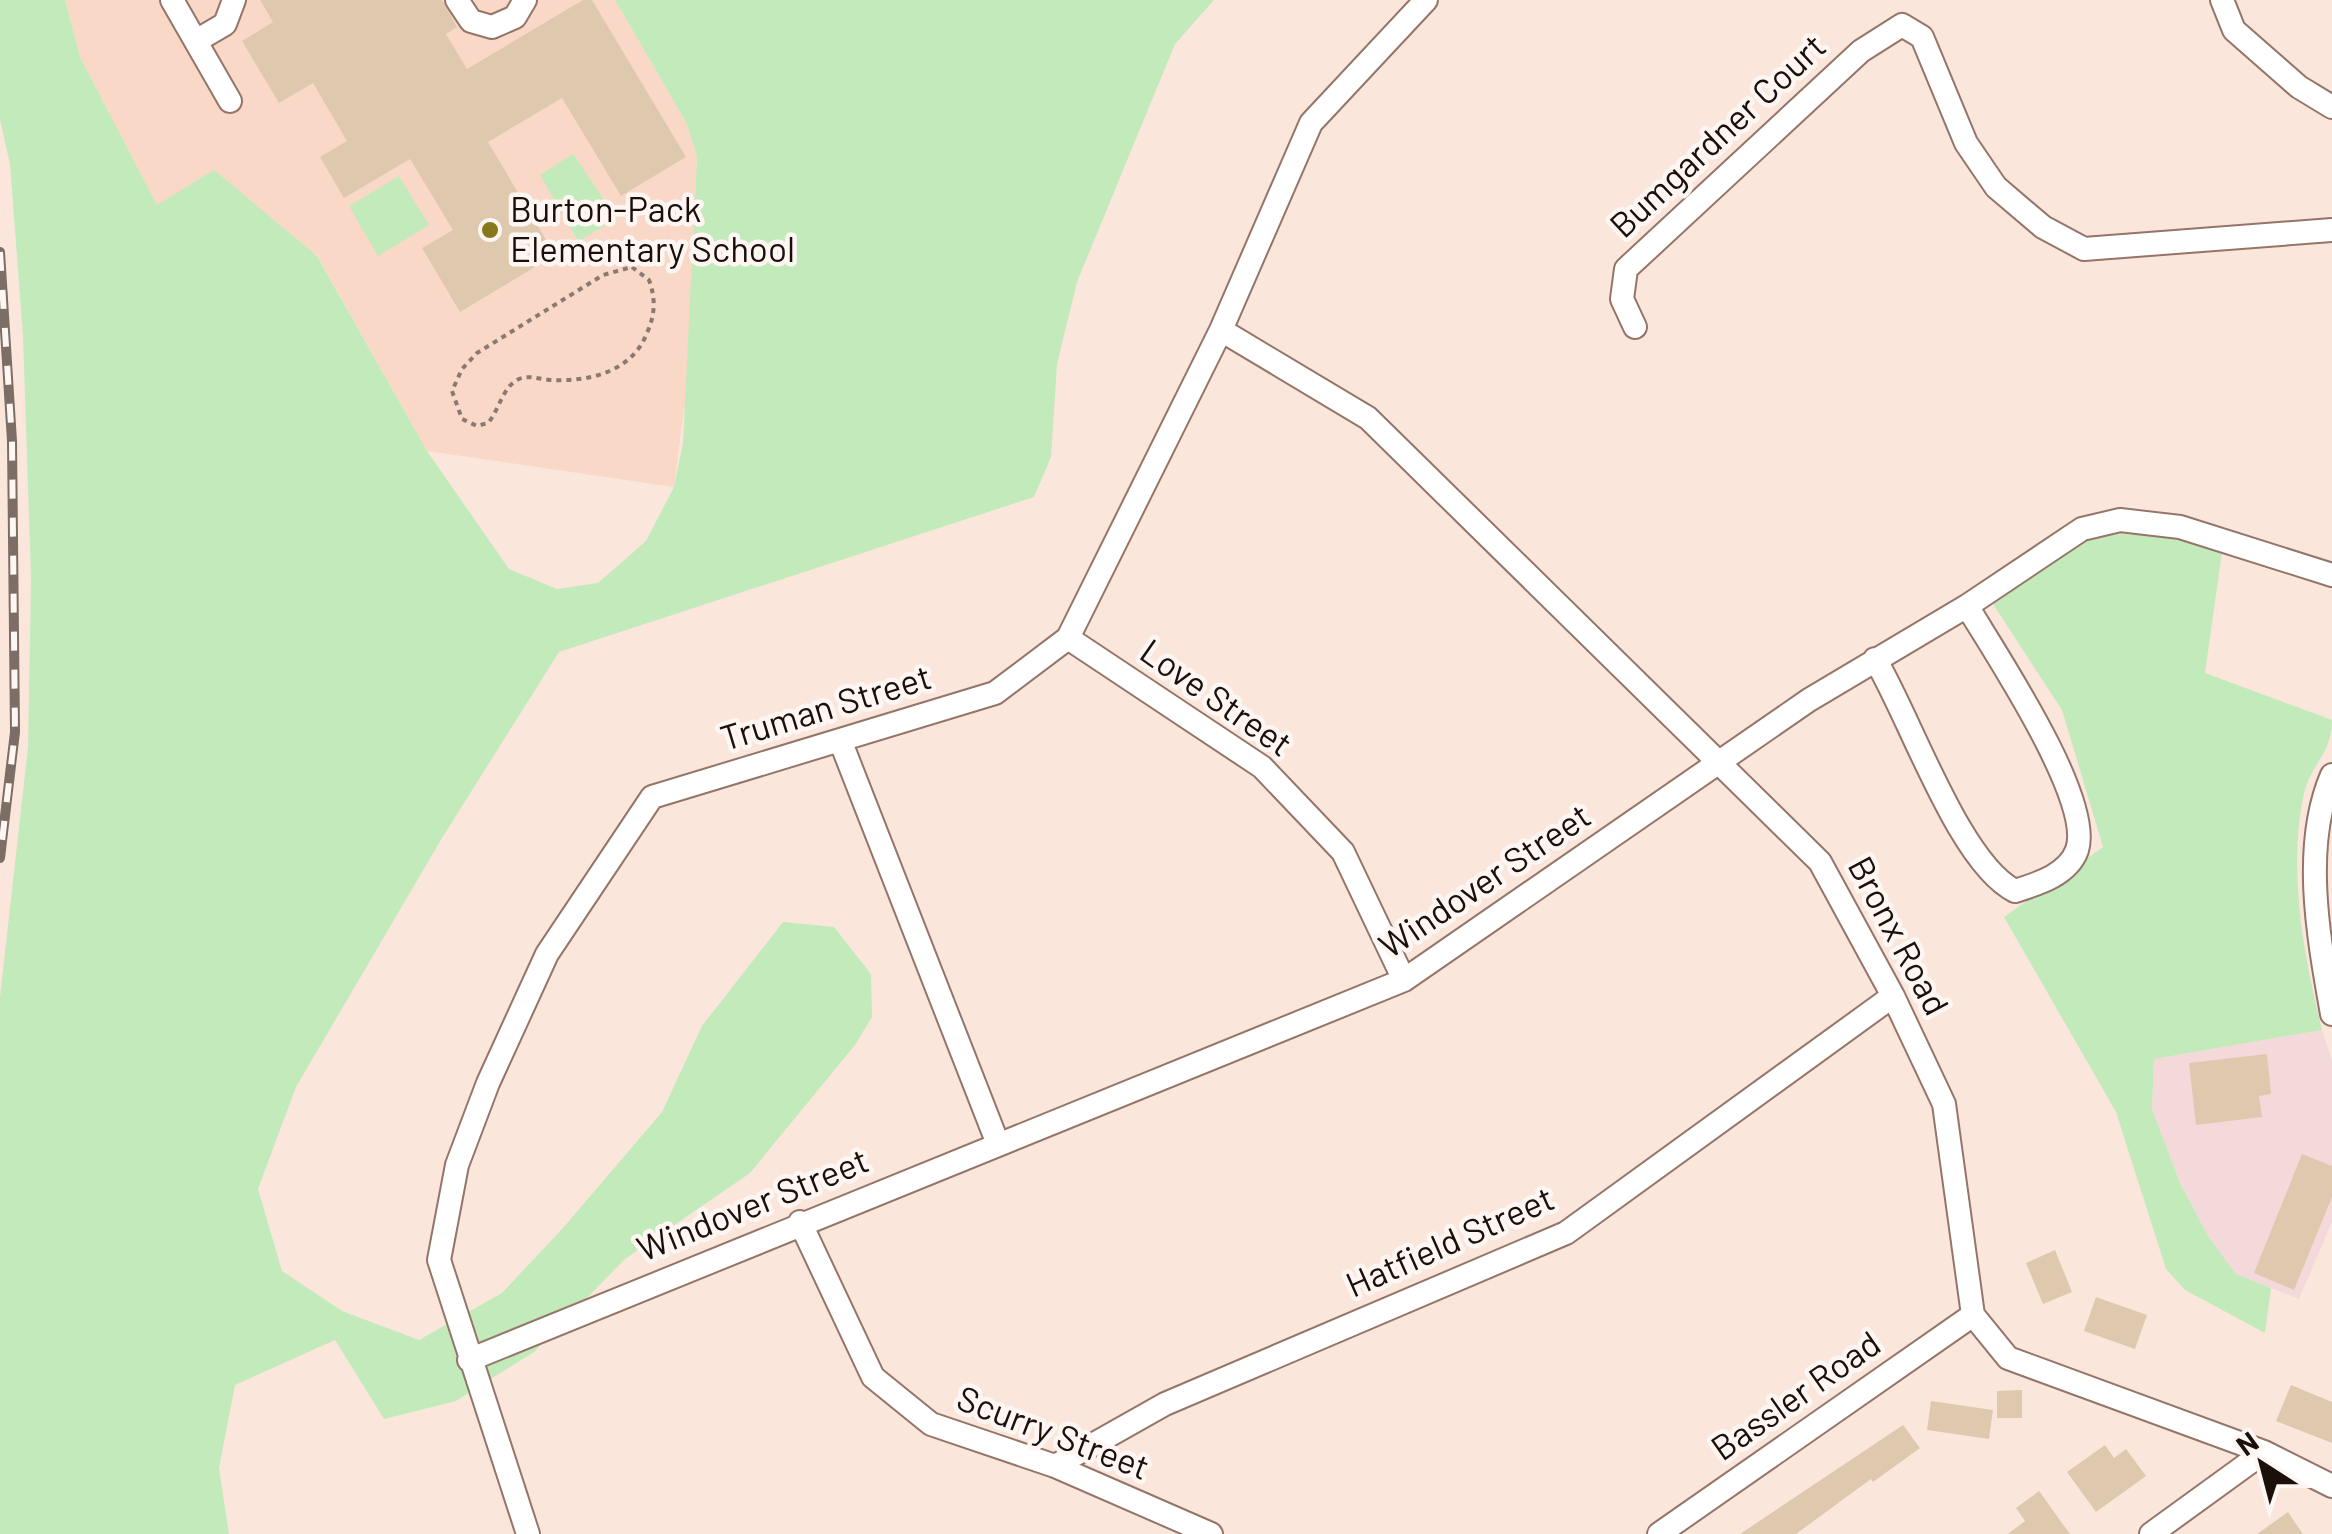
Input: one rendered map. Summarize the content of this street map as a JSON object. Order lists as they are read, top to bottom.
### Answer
{
  "streets": {
    "street": [
      "Bumgardner Court",
      "Love Street",
      "Truman Street",
      "Windover Street",
      "Bronx Road",
      "Hatfield Street",
      "Bassler Road",
      "Scurry Street"
    ]
  },
  "crossings": [
    ["Love Street", "Truman Street"],
    ["Love Street", "Windover Street"],
    ["Truman Street", "Windover Street"],
    ["Truman Street", "Bronx Road"],
    ["Windover Street", "Bronx Road"],
    ["Windover Street", "Scurry Street"],
    ["Bronx Road", "Hatfield Street"],
    ["Bronx Road", "Bassler Road"],
    ["Hatfield Street", "Scurry Street"]
  ],
  "places": ["Burton-Pack Elementary School"],
  "north": "top left"
}
